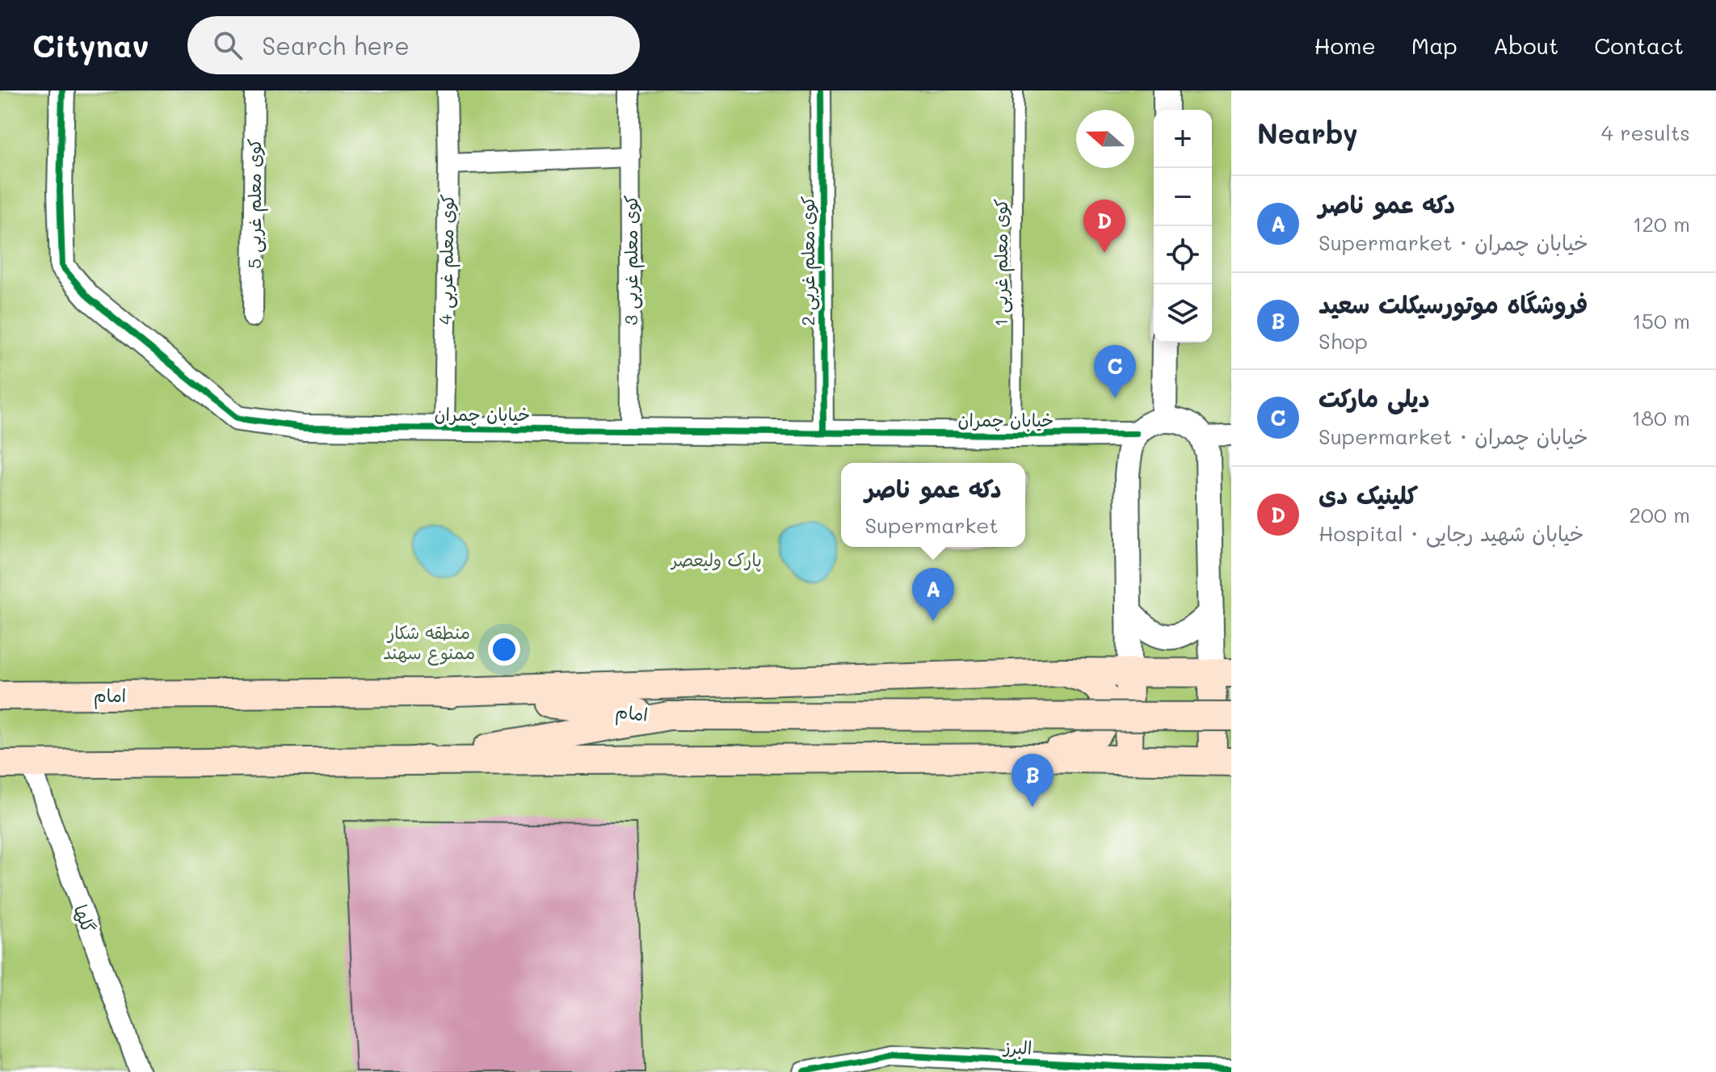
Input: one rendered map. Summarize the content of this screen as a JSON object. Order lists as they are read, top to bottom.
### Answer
{
  "streets": {
    "main road": ["امام"],
    "street": [
      "کوی معلم غربی 5",
      "کوی معلم غربی 4",
      "کوی معلم غربی 3",
      "کوی معلم غربی 2",
      "خیابان چمران",
      "گلها",
      "البرز"
    ],
    "lane": ["کوی معلم غربی 1"]
  },
  "crossings": [
    ["کوی معلم غربی 4", "خیابان چمران"],
    ["کوی معلم غربی 3", "خیابان چمران"],
    ["کوی معلم غربی 2", "خیابان چمران"],
    ["کوی معلم غربی 1", "خیابان چمران"],
    ["امام", "گلها"]
  ],
  "parks": ["پارک ولیعصر", "منطقه شکار ممنوع سهند"],
  "north": "left",
  "page": {
    "header": "Citynav",
    "search": "Search here",
    "nav": [
      "Home",
      "Map",
      "About",
      "Contact"
    ],
    "heading": ["Nearby", "4 results"],
    "map_buttons": ["+", "−"],
    "list": [
      {
        "mark": "A",
        "name": "دکه عمو ناصر",
        "note": "Supermarket · خیابان چمران",
        "value": "120 m"
      },
      {
        "mark": "B",
        "name": "فروشگاه موتورسیکلت سعید",
        "note": "Shop",
        "value": "150 m"
      },
      {
        "mark": "C",
        "name": "دیلی مارکت",
        "note": "Supermarket · خیابان چمران",
        "value": "180 m"
      },
      {
        "mark": "D",
        "name": "کلینیک دی",
        "note": "Hospital · خیابان شهید رجایی",
        "value": "200 m"
      }
    ],
    "pins": [
      "D",
      "C",
      "A",
      "B"
    ],
    "popup": ["دکه عمو ناصر", "Supermarket"]
  }
}
